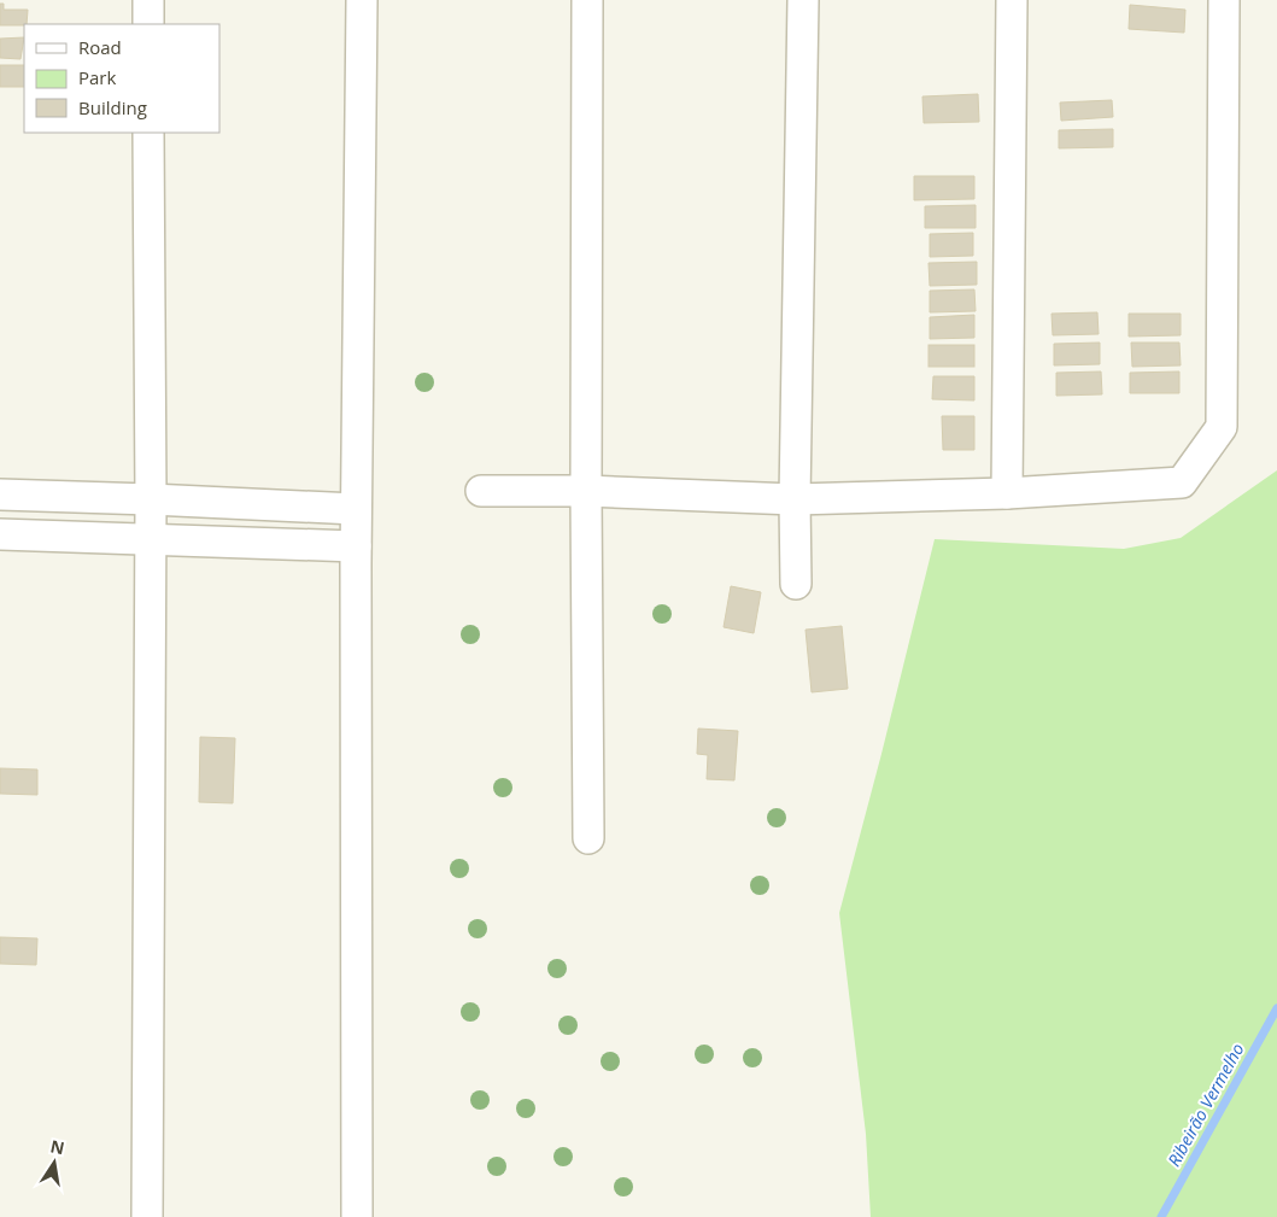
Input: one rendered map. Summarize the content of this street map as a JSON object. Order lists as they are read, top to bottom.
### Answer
{
  "water": ["Ribeirão Vermelho"],
  "legend": ["Road", "Park", "Building"],
  "north": "top"
}
